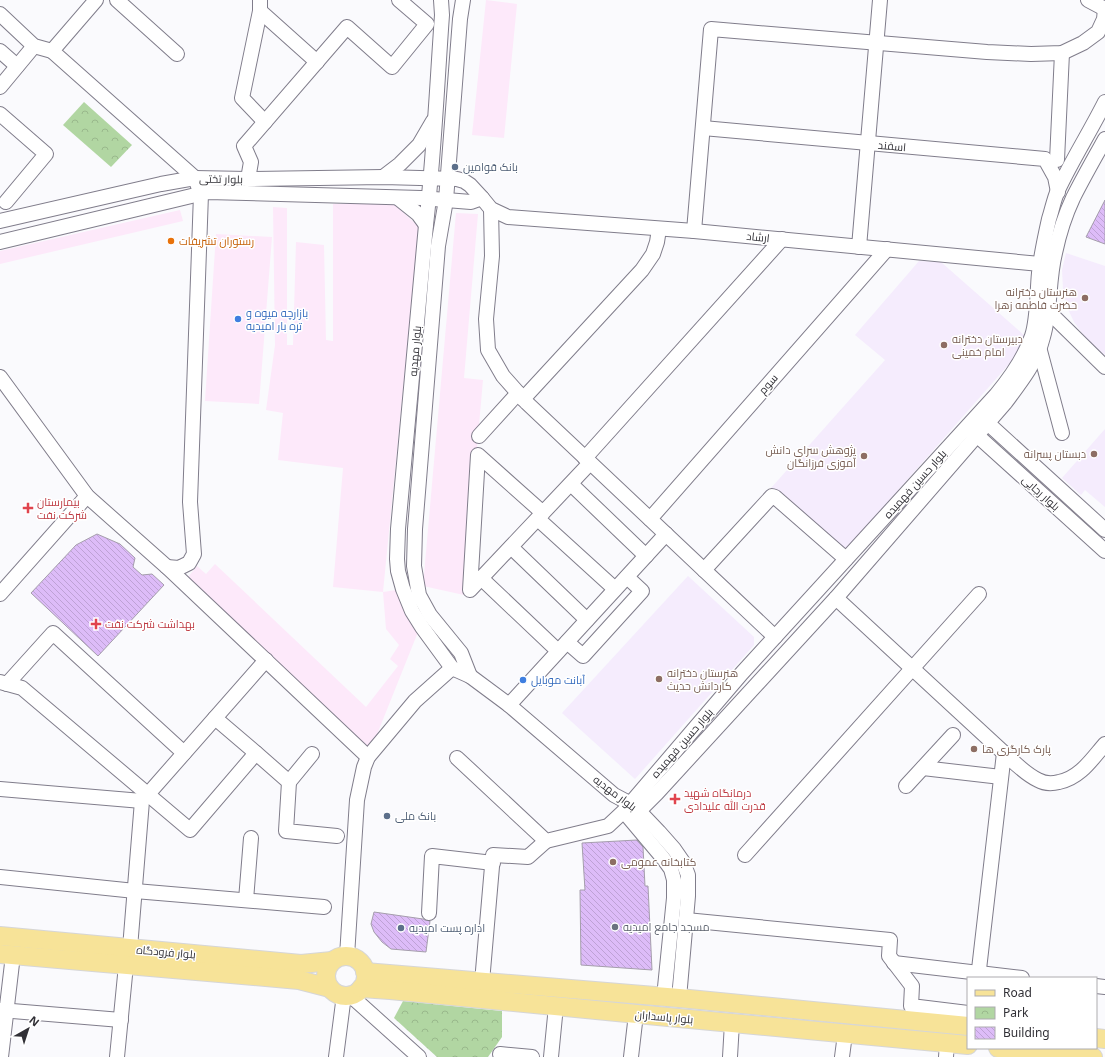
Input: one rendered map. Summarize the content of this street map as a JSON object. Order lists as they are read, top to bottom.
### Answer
{
  "streets": {
    "main road": ["بلوار فرودگاه", "بلوار پاسداران"],
    "street": [
      "اسفند",
      "بلوار تختی",
      "ارشاد",
      "بلوار مهدیه",
      "سوم",
      "بلوار حسین فهمیده",
      "بلوار رجایی"
    ]
  },
  "crossings": [
    ["اسفند", "بلوار حسین فهمیده"],
    ["بلوار تختی", "ارشاد"],
    ["بلوار تختی", "بلوار مهدیه"],
    ["ارشاد", "بلوار مهدیه"],
    ["ارشاد", "سوم"],
    ["ارشاد", "بلوار حسین فهمیده"],
    ["بلوار مهدیه", "بلوار حسین فهمیده"],
    ["بلوار مهدیه", "بلوار پاسداران"],
    ["بلوار حسین فهمیده", "بلوار رجایی"],
    ["بلوار فرودگاه", "بلوار پاسداران"]
  ],
  "places": {
    "other": [
      "بانک قوامین",
      "رستوران تشریفات",
      "هنرستان دخترانه حضرت فاطمه زهرا",
      "بازارچه میوه و تره بار امیدیه",
      "دبیرستان دخترانه امام خمینی",
      "دبستان پسرانه",
      "پژوهش سرای دانش آموزی فرزانگان",
      "هنرستان دخترانه کاردانش حدیث",
      "آبانت موبایل",
      "پارک کارگری ها",
      "بانک ملی",
      "کتابخانه عمومی",
      "مسجد جامع امیدیه",
      "اداره پست امیدیه"
    ],
    "health": ["بیمارستان شرکت نفت", "بهداشت شرکت نفت", "درمانگاه شهید قدرت الله علیدادی"]
  },
  "legend": ["Road", "Park", "Building"],
  "north": "top right"
}
